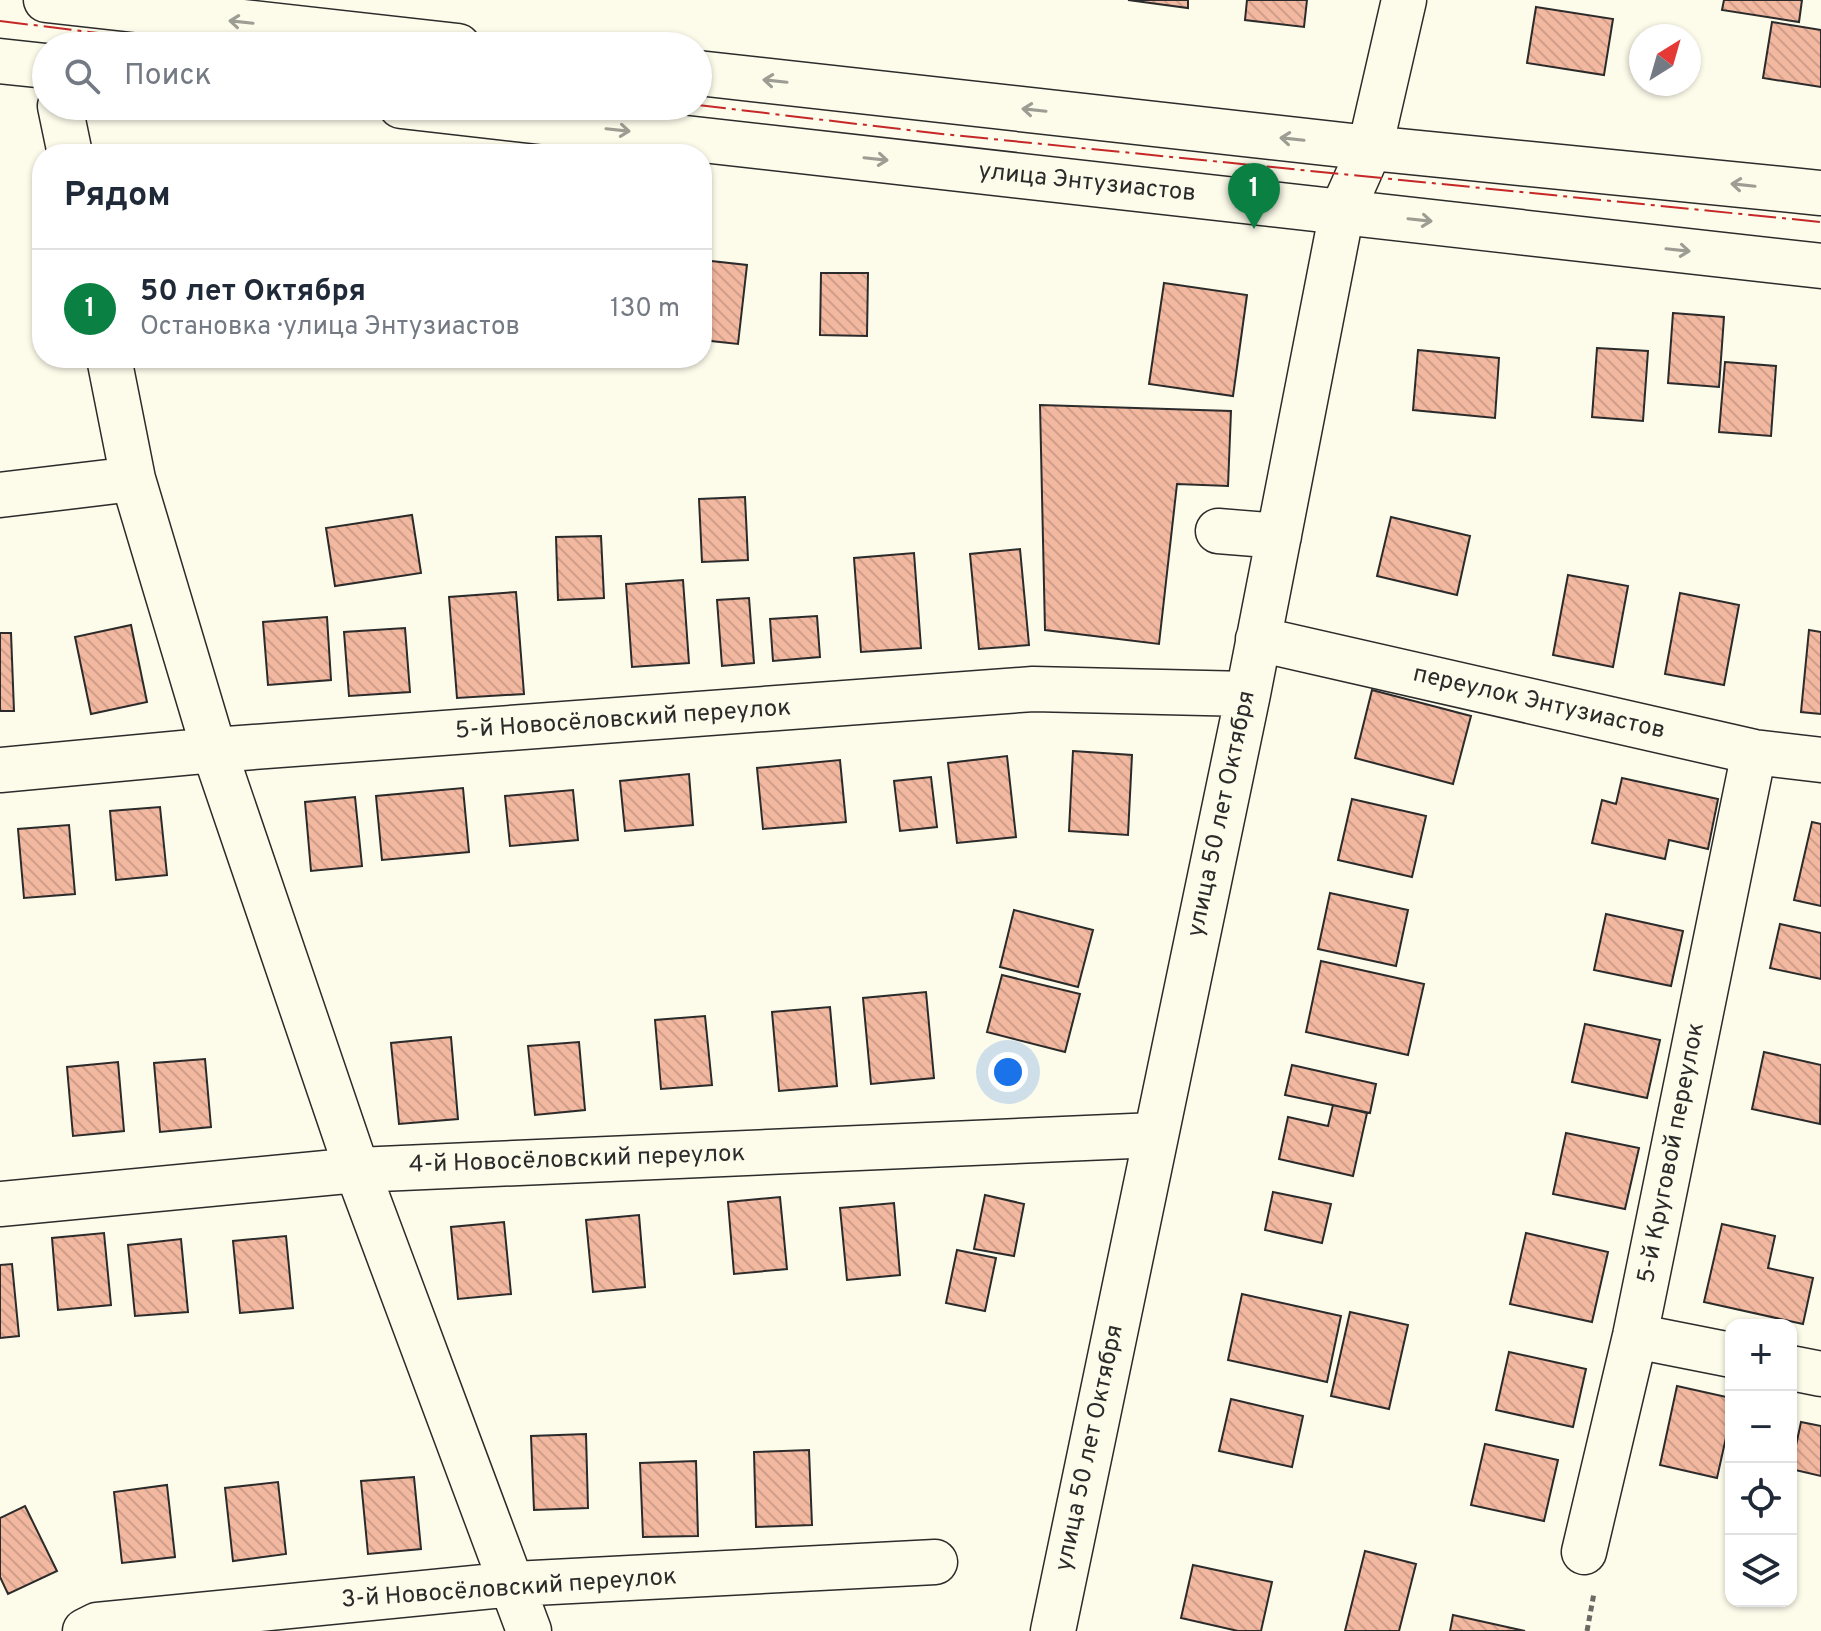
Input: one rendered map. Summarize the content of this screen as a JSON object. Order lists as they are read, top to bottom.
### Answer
{
  "streets": {
    "street": [
      "улица Энтузиастов",
      "переулок Энтузиастов",
      "5-й Новосёловский переулок",
      "улица 50 лет Октября",
      "5-й Круговой переулок",
      "4-й Новосёловский переулок",
      "3-й Новосёловский переулок"
    ]
  },
  "crossings": [
    ["улица Энтузиастов", "улица 50 лет Октября"],
    ["переулок Энтузиастов", "улица 50 лет Октября"],
    ["переулок Энтузиастов", "5-й Круговой переулок"],
    ["5-й Новосёловский переулок", "улица 50 лет Октября"],
    ["улица 50 лет Октября", "4-й Новосёловский переулок"]
  ],
  "north": "top right",
  "page": {
    "search": "Поиск",
    "heading": "Рядом",
    "pins": "1",
    "list": [
      {
        "mark": "1",
        "name": "50 лет Октября",
        "note": "Остановка · улица Энтузиастов",
        "value": "130 m"
      }
    ],
    "map_buttons": ["+", "−"]
  }
}
